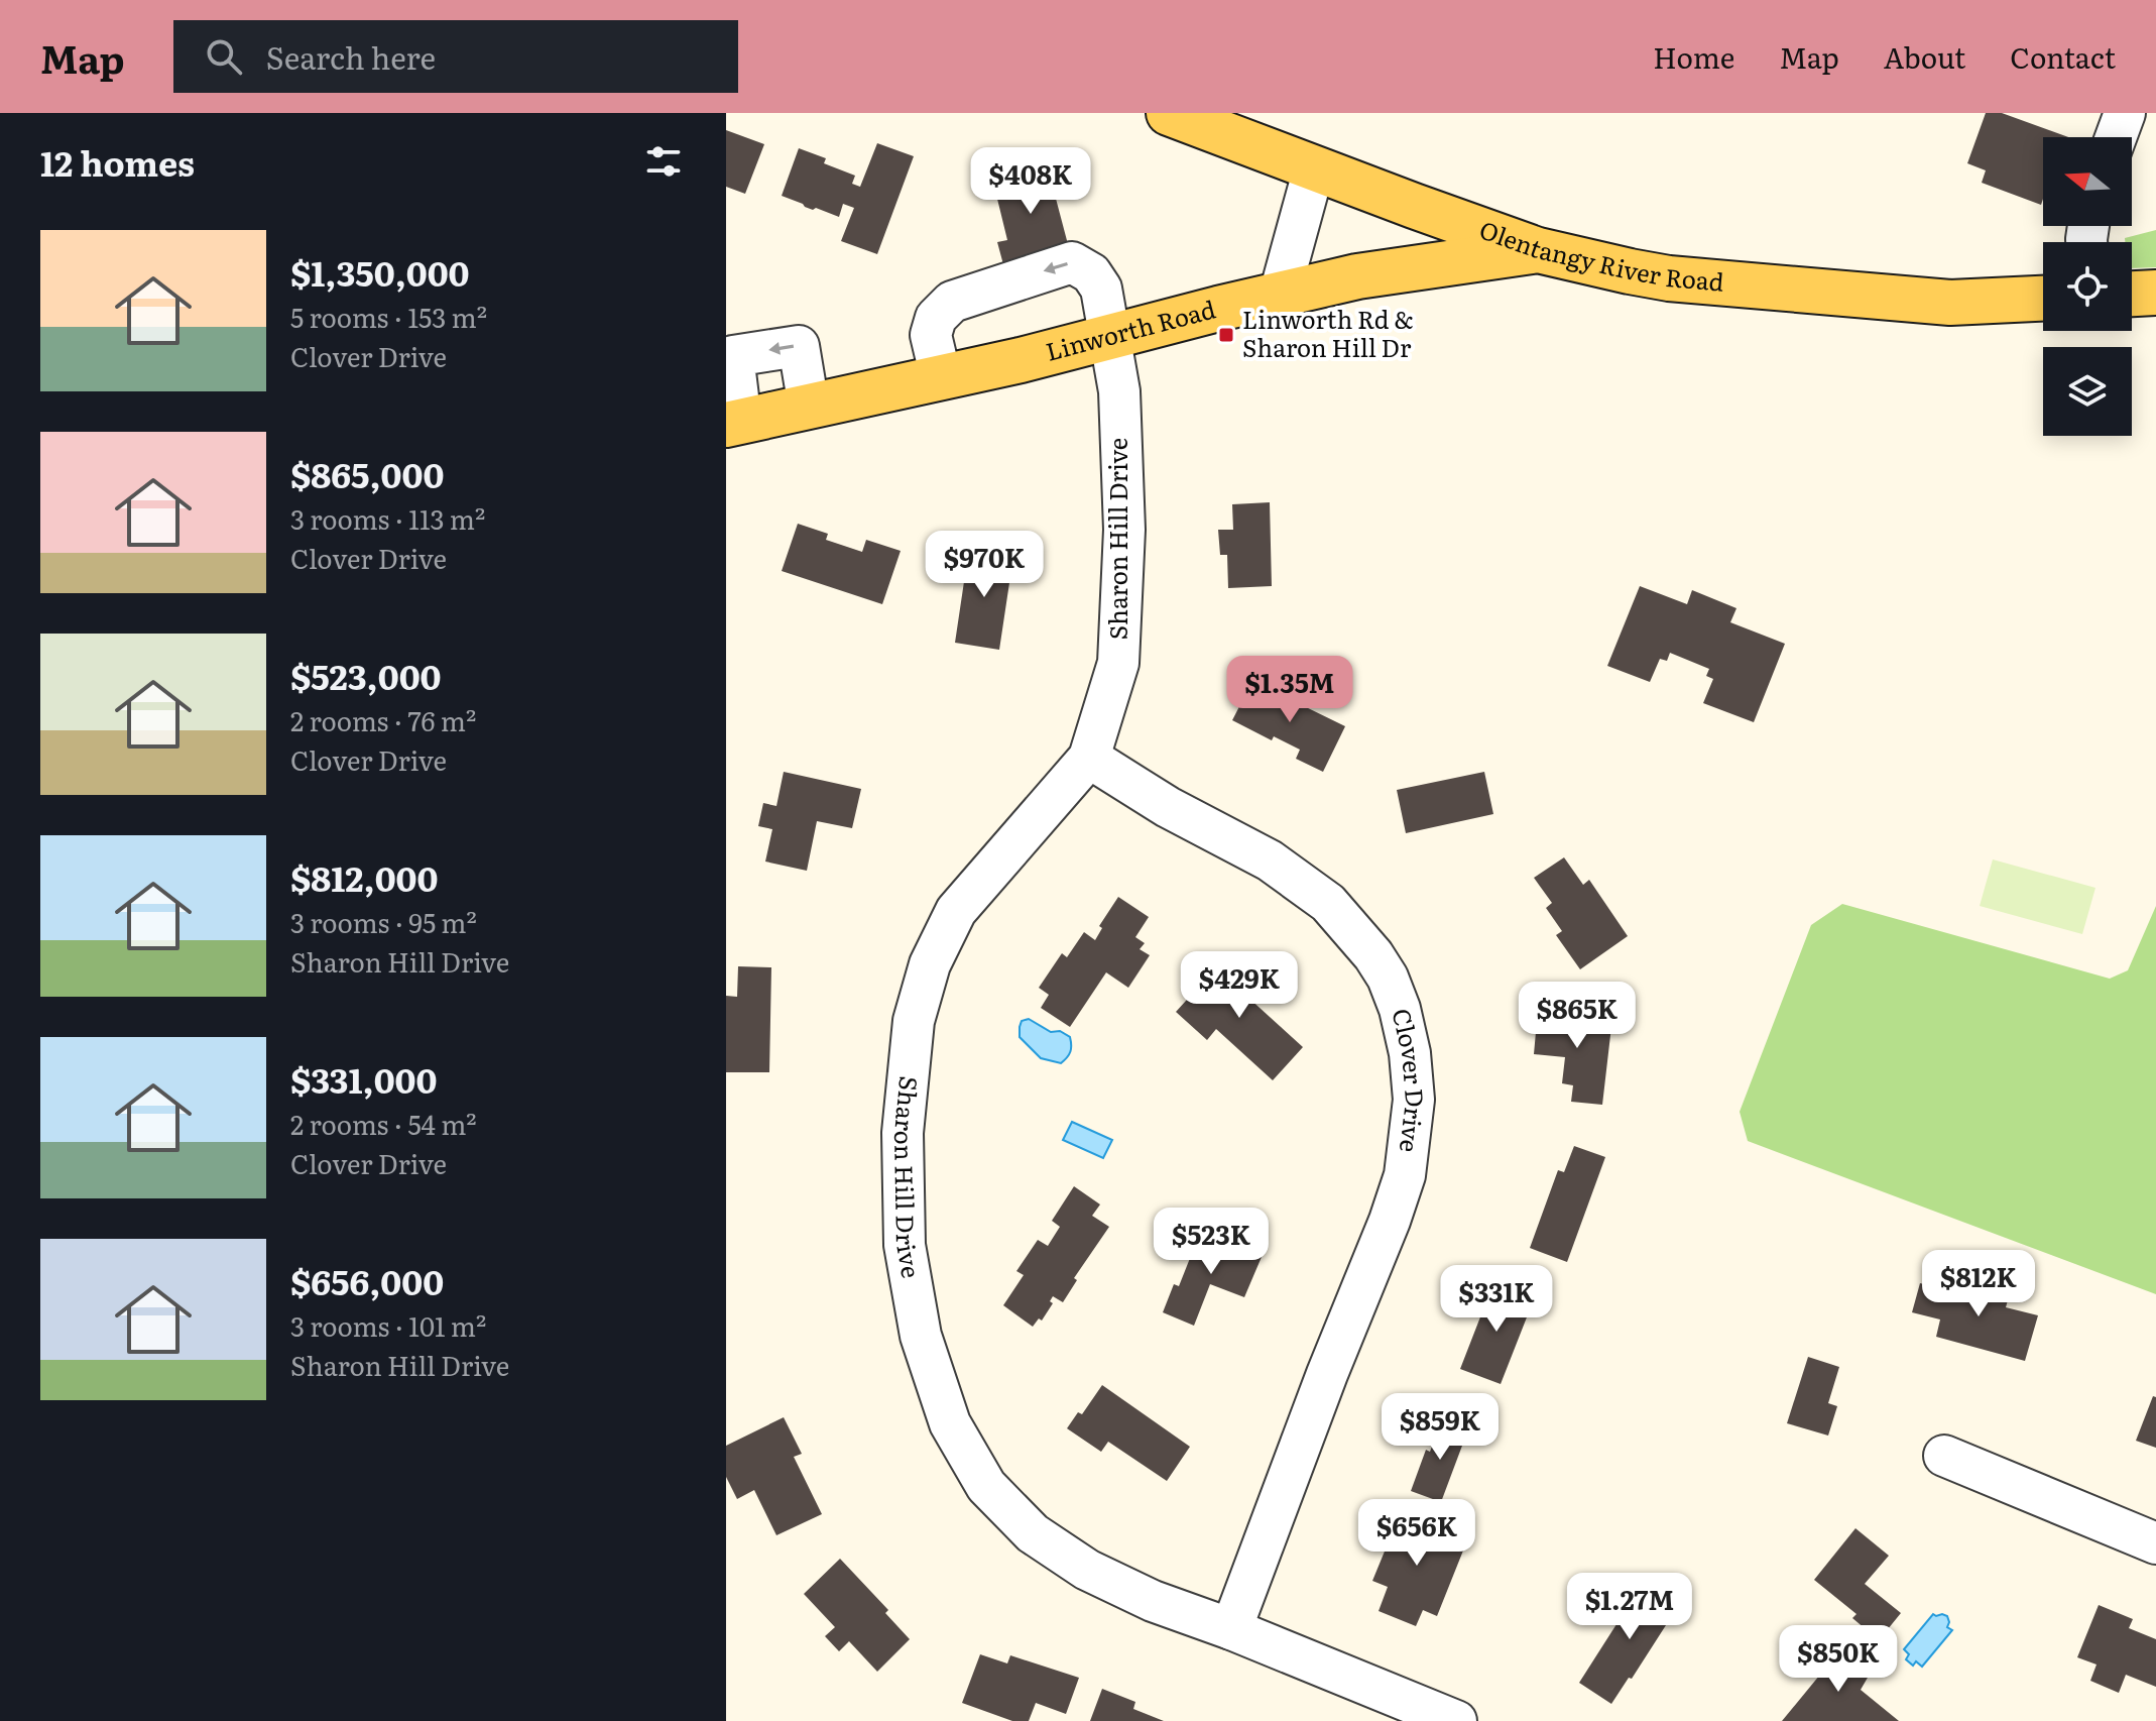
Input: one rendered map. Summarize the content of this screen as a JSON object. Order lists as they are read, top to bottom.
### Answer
{
  "streets": {
    "main road": ["Olentangy River Road", "Linworth Road"],
    "street": ["Sharon Hill Drive", "Clover Drive"]
  },
  "crossings": [
    ["Olentangy River Road", "Linworth Road"],
    ["Linworth Road", "Sharon Hill Drive"],
    ["Sharon Hill Drive", "Clover Drive"]
  ],
  "places": {
    "transit": ["Linworth Rd & Sharon Hill Dr"]
  },
  "north": "left",
  "page": {
    "header": "Map",
    "search": "Search here",
    "nav": [
      "Home",
      "Map",
      "About",
      "Contact"
    ],
    "heading": "12 homes",
    "price": [
      "$408K",
      "$970K",
      "$1.35M",
      "$429K",
      "$865K",
      "$523K",
      "$812K",
      "$331K",
      "$859K",
      "$656K",
      "$1.27M",
      "$850K"
    ],
    "list": [
      {
        "name": "$1,350,000",
        "note": "5 rooms · 153 m² · Clover Drive"
      },
      {
        "name": "$865,000",
        "note": "3 rooms · 113 m² · Clover Drive"
      },
      {
        "name": "$523,000",
        "note": "2 rooms · 76 m² · Clover Drive"
      },
      {
        "name": "$812,000",
        "note": "3 rooms · 95 m² · Sharon Hill Drive"
      },
      {
        "name": "$331,000",
        "note": "2 rooms · 54 m² · Clover Drive"
      },
      {
        "name": "$656,000",
        "note": "3 rooms · 101 m² · Sharon Hill Drive"
      }
    ]
  }
}
